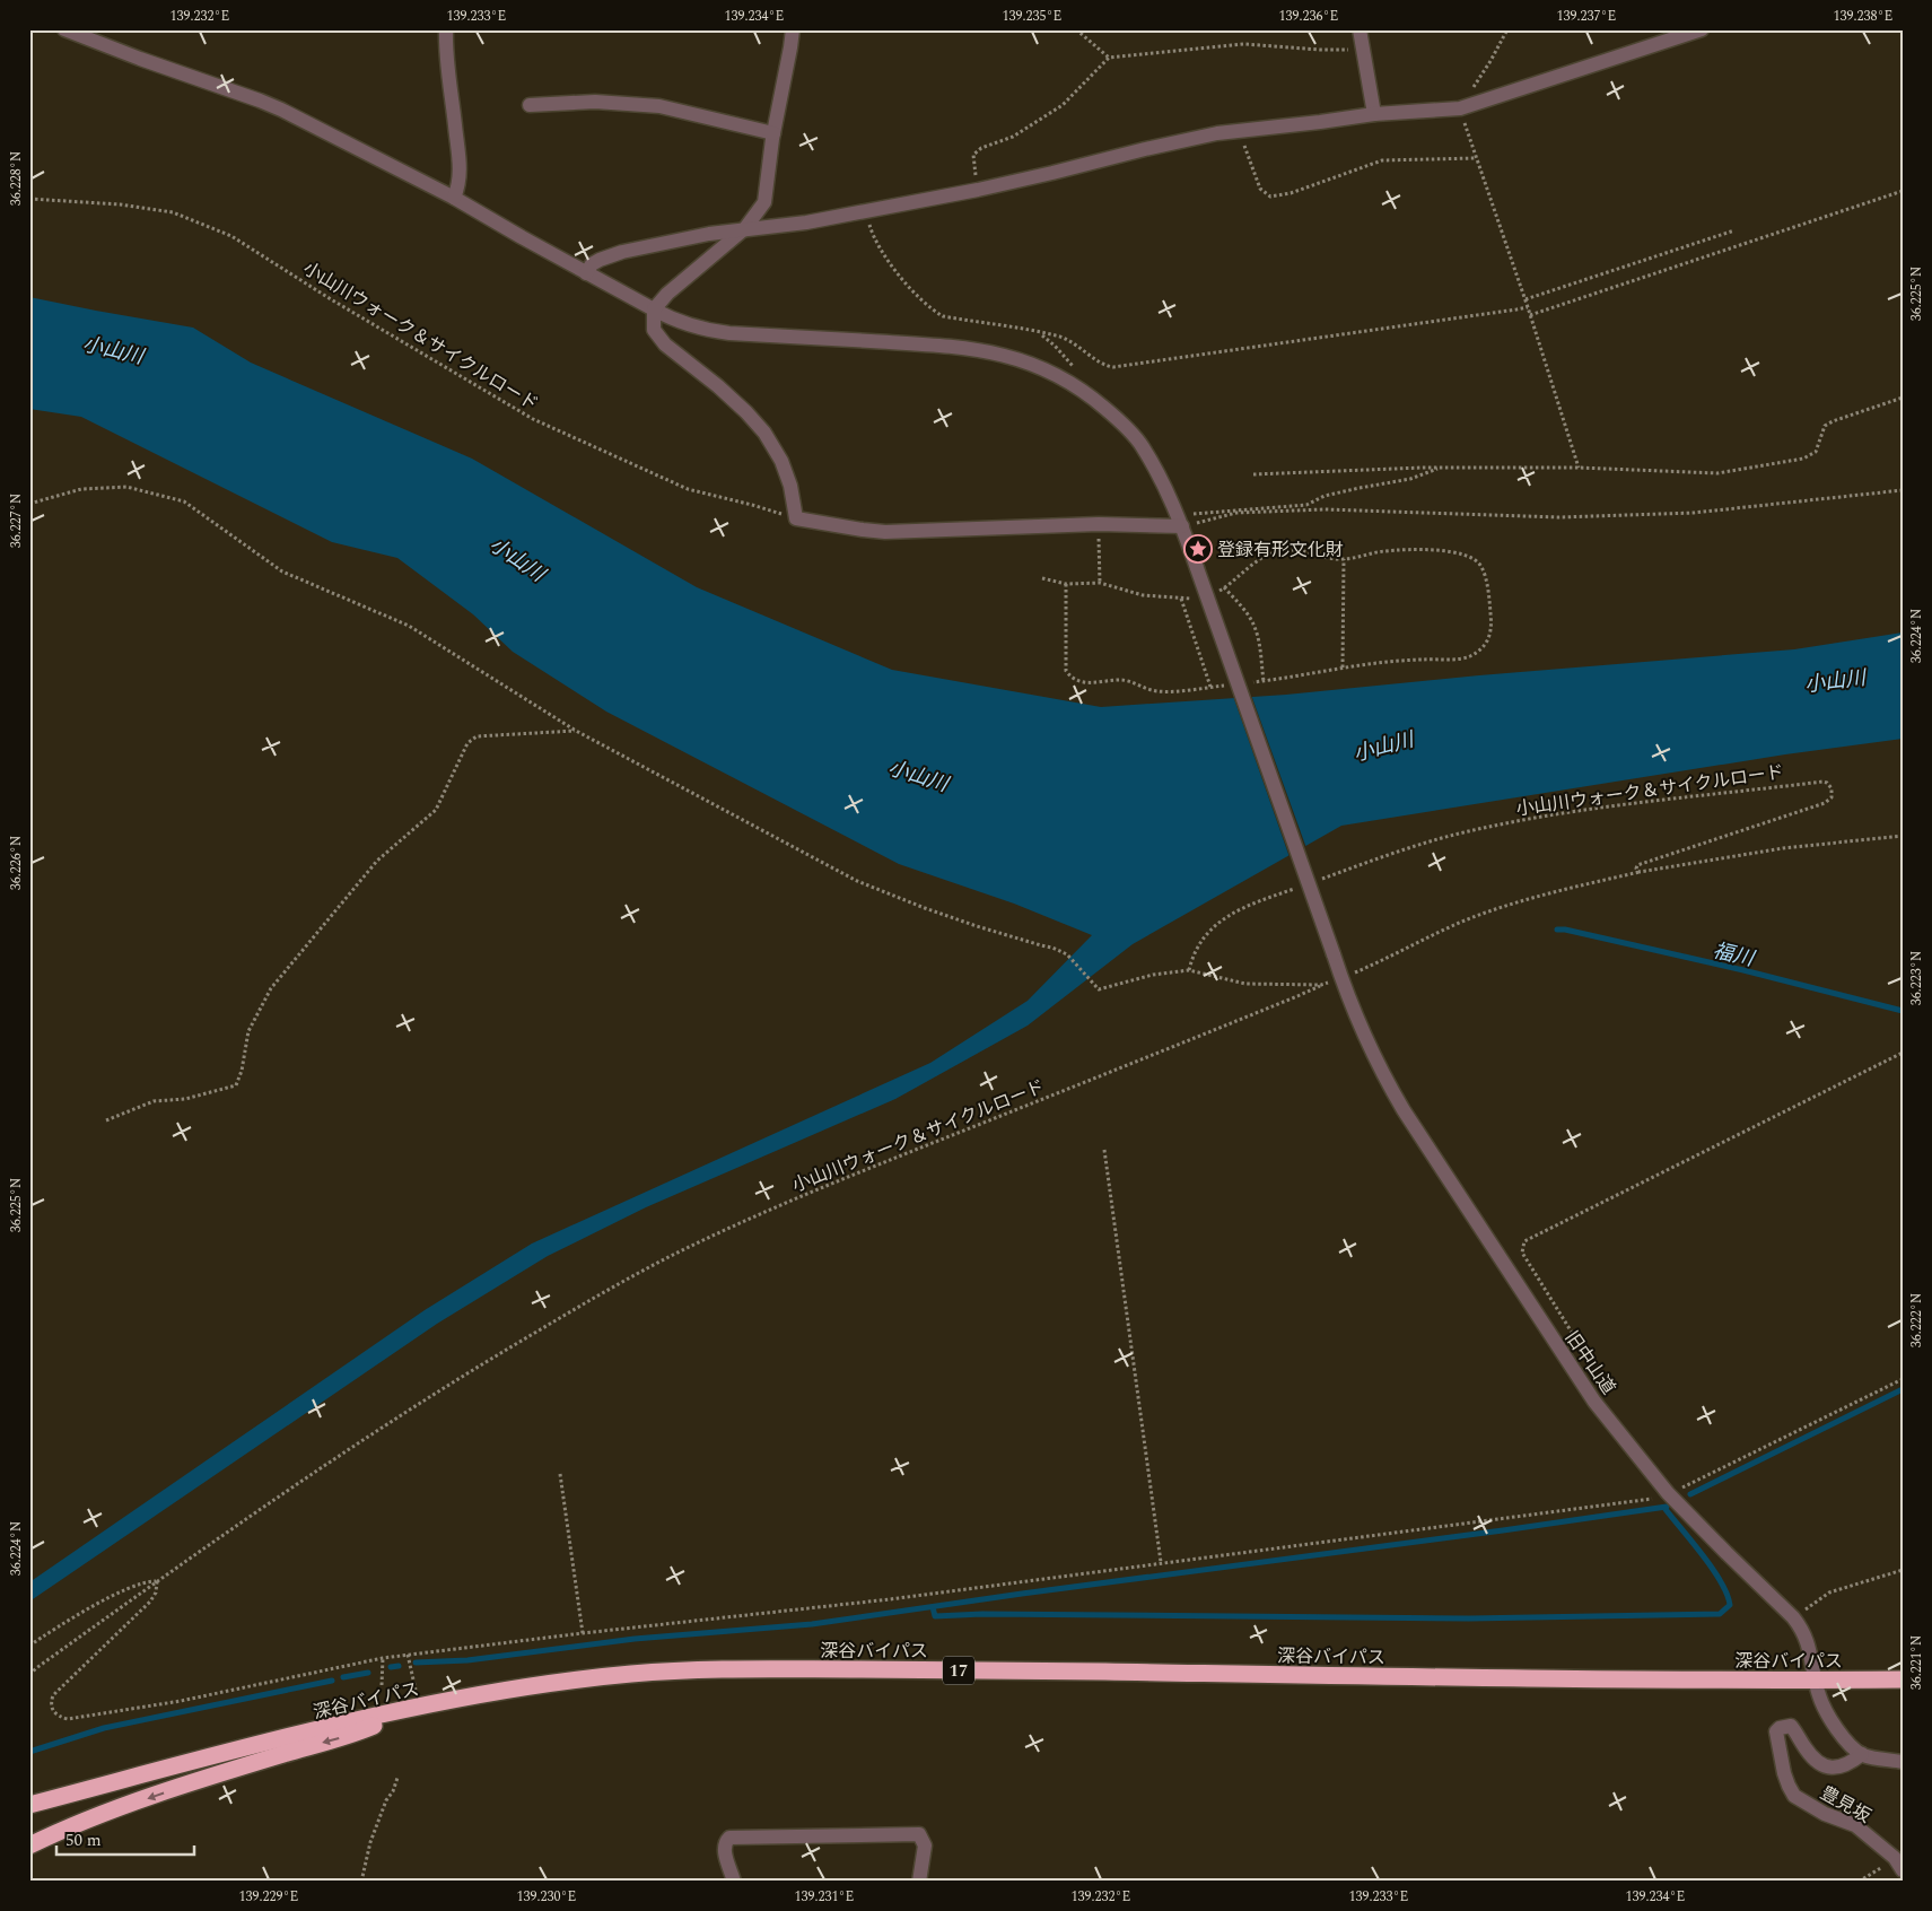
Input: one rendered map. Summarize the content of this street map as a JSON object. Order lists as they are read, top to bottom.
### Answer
{
  "streets": {
    "highway": ["深谷バイパス", "17"],
    "street": ["旧中山道", "豊見坂"],
    "path": ["小山川ウォーク＆サイクルロード"]
  },
  "crossings": [
    ["旧中山道", "深谷バイパス"],
    ["旧中山道", "豊見坂"],
    ["深谷バイパス", "17"]
  ],
  "water": ["小山川", "福川"],
  "places": {
    "place": ["登録有形文化財"]
  },
  "scale_bar": "50 m",
  "coordinates": [
    "139.232°E",
    "139.233°E",
    "139.234°E",
    "139.235°E",
    "139.236°E",
    "139.237°E",
    "139.238°E",
    "36.228°N",
    "36.225°N",
    "36.227°N",
    "36.224°N",
    "36.226°N",
    "36.223°N",
    "36.222°N",
    "36.221°N",
    "139.229°E",
    "139.230°E",
    "139.231°E"
  ]
}
